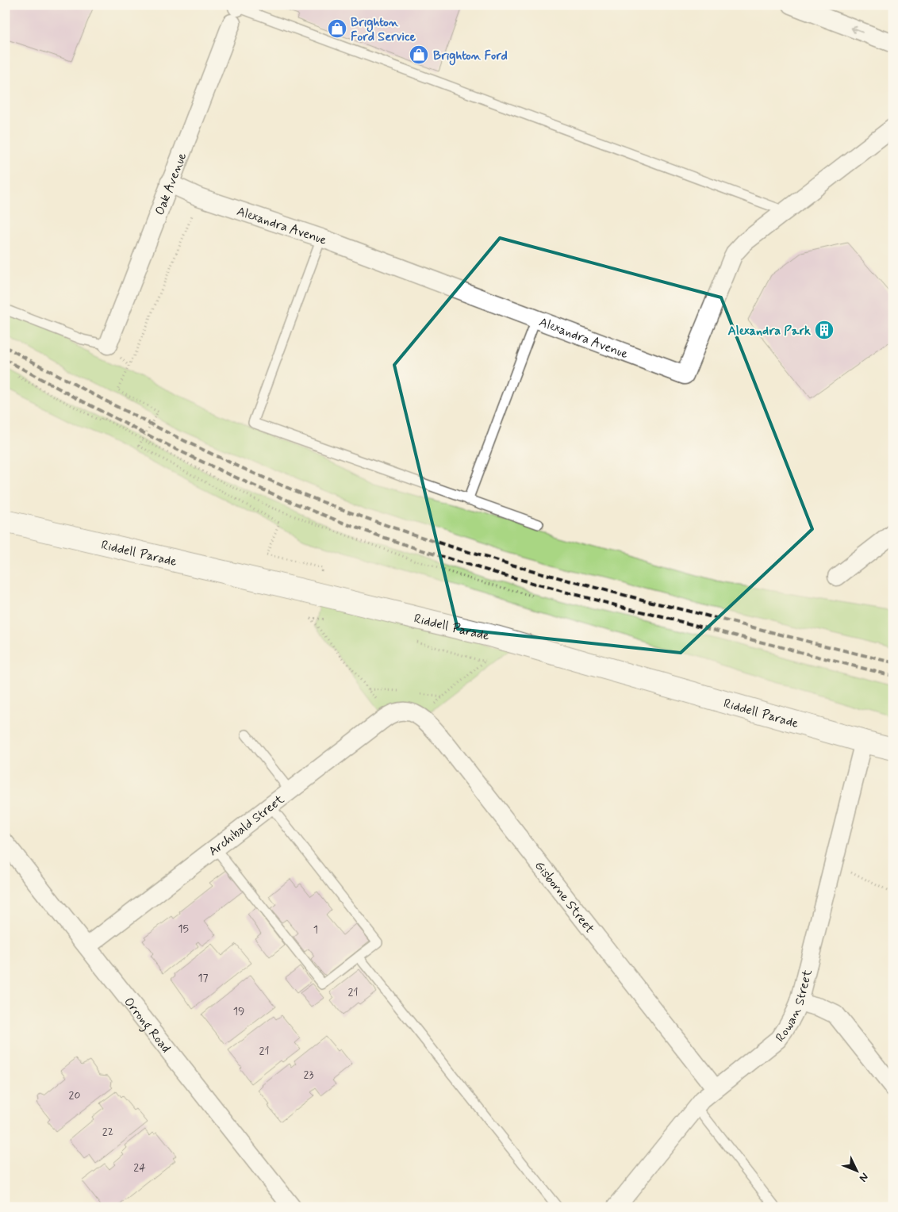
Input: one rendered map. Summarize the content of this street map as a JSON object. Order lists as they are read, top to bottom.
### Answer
{
  "streets": {
    "street": [
      "Oak Avenue",
      "Alexandra Avenue",
      "Riddell Parade",
      "Archibald Street",
      "Gisborne Street",
      "Rowan Street",
      "Orrong Road"
    ]
  },
  "crossings": [
    ["Oak Avenue", "Alexandra Avenue"],
    ["Riddell Parade", "Rowan Street"],
    ["Archibald Street", "Gisborne Street"],
    ["Archibald Street", "Orrong Road"],
    ["Gisborne Street", "Rowan Street"]
  ],
  "places": {
    "shop": ["Brighton Ford Service", "Brighton Ford"],
    "building": ["Alexandra Park"]
  },
  "house_numbers": [
    "15",
    "1",
    "17",
    "21",
    "19",
    "21",
    "23",
    "20",
    "22",
    "24"
  ],
  "north": "bottom right"
}
